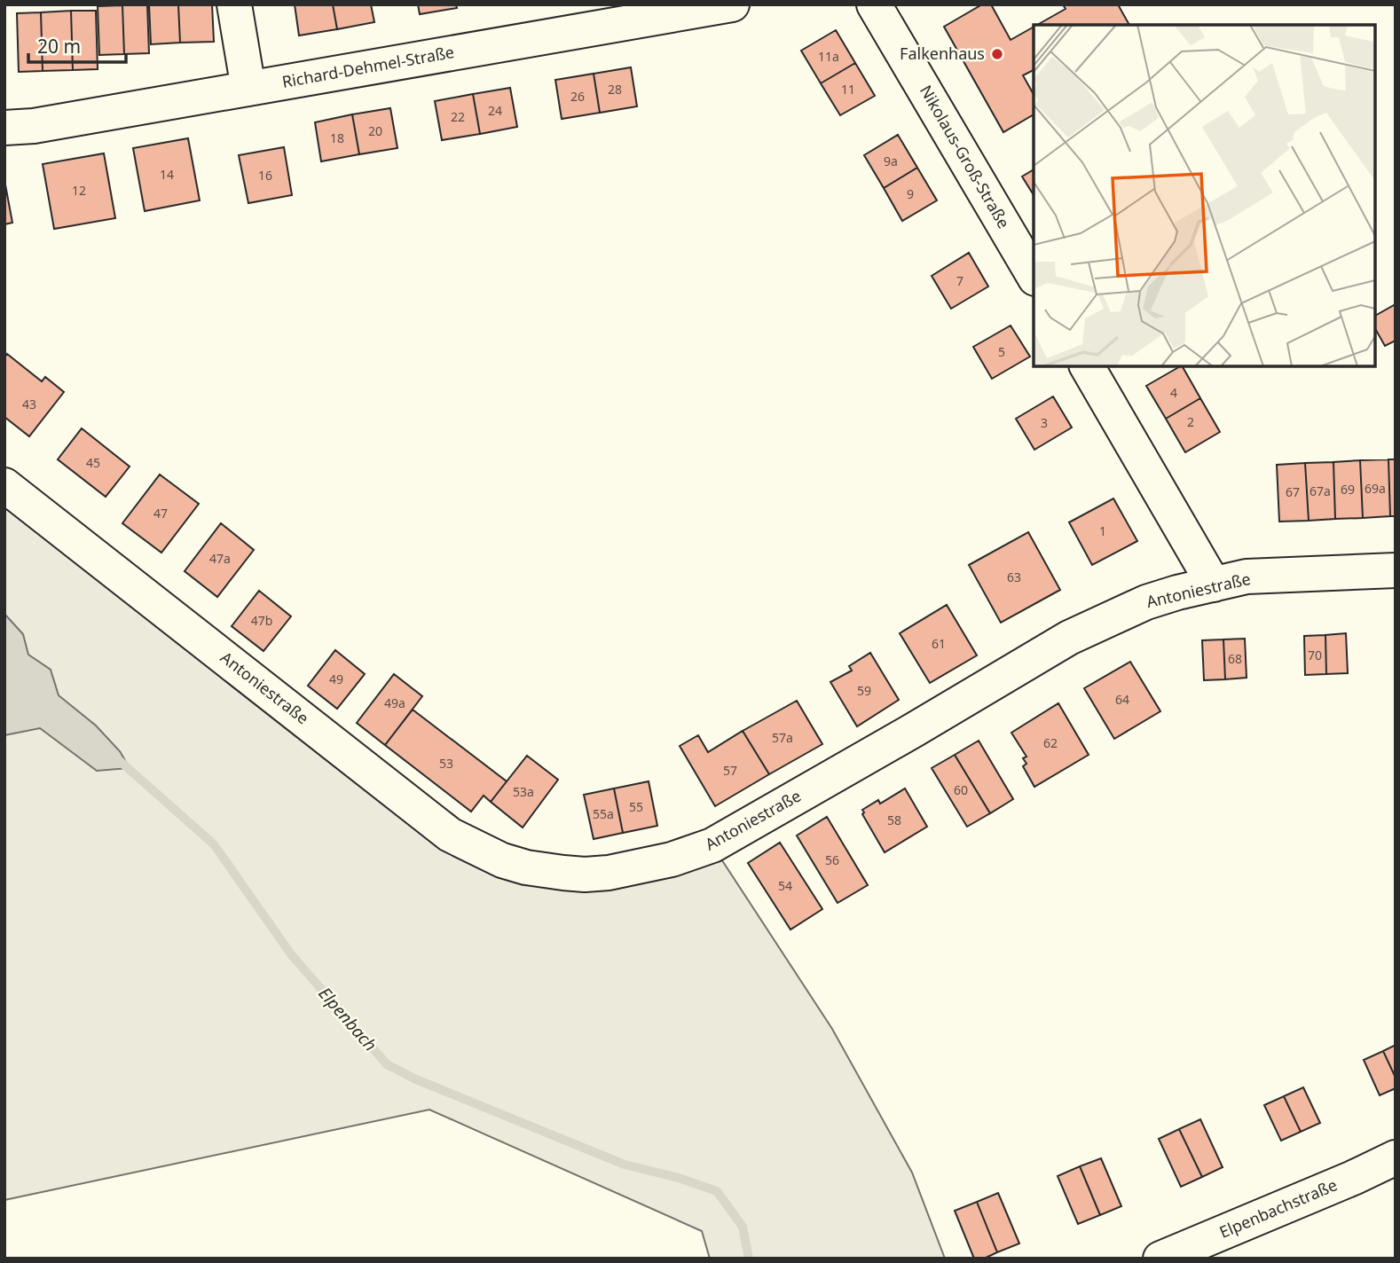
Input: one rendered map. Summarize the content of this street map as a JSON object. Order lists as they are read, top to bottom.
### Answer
{
  "streets": {
    "street": [
      "Richard-Dehmel-Straße",
      "Nikolaus-Groß-Straße",
      "Antoniestraße",
      "Elpenbachstraße"
    ]
  },
  "water": ["Elpenbach"],
  "places": ["Falkenhaus"],
  "house_numbers": [
    "11a",
    "28",
    "11",
    "26",
    "24",
    "22",
    "20",
    "18",
    "9a",
    "14",
    "16",
    "12",
    "9",
    "7",
    "5",
    "4",
    "43",
    "2",
    "3",
    "45",
    "69a",
    "69",
    "67a",
    "67",
    "47",
    "1",
    "47a",
    "63",
    "47b",
    "61",
    "70",
    "68",
    "49",
    "59",
    "64",
    "49a",
    "57a",
    "62",
    "53",
    "57",
    "60",
    "53a",
    "55",
    "55a",
    "58",
    "56",
    "54"
  ],
  "scale_bar": "20 m"
}
